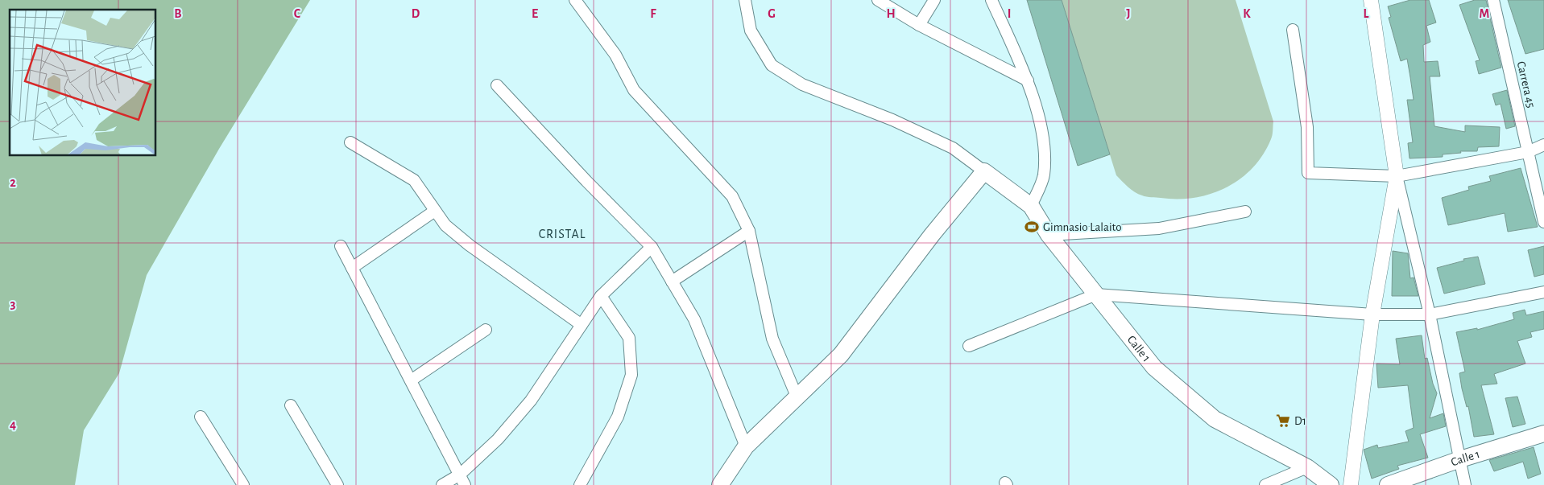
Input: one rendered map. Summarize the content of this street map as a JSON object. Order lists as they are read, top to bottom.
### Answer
{
  "streets": {
    "main road": ["Calle 1"],
    "street": ["Carrera 45"]
  },
  "districts": ["CRISTAL"],
  "places": {
    "sports": ["Gimnasio Lalaito"],
    "supermarket": ["D1"]
  },
  "grid": {
    "columns": [
      "B",
      "C",
      "D",
      "E",
      "F",
      "G",
      "H",
      "I",
      "J",
      "K",
      "L",
      "M"
    ],
    "rows": ["2", "3", "4"]
  }
}
